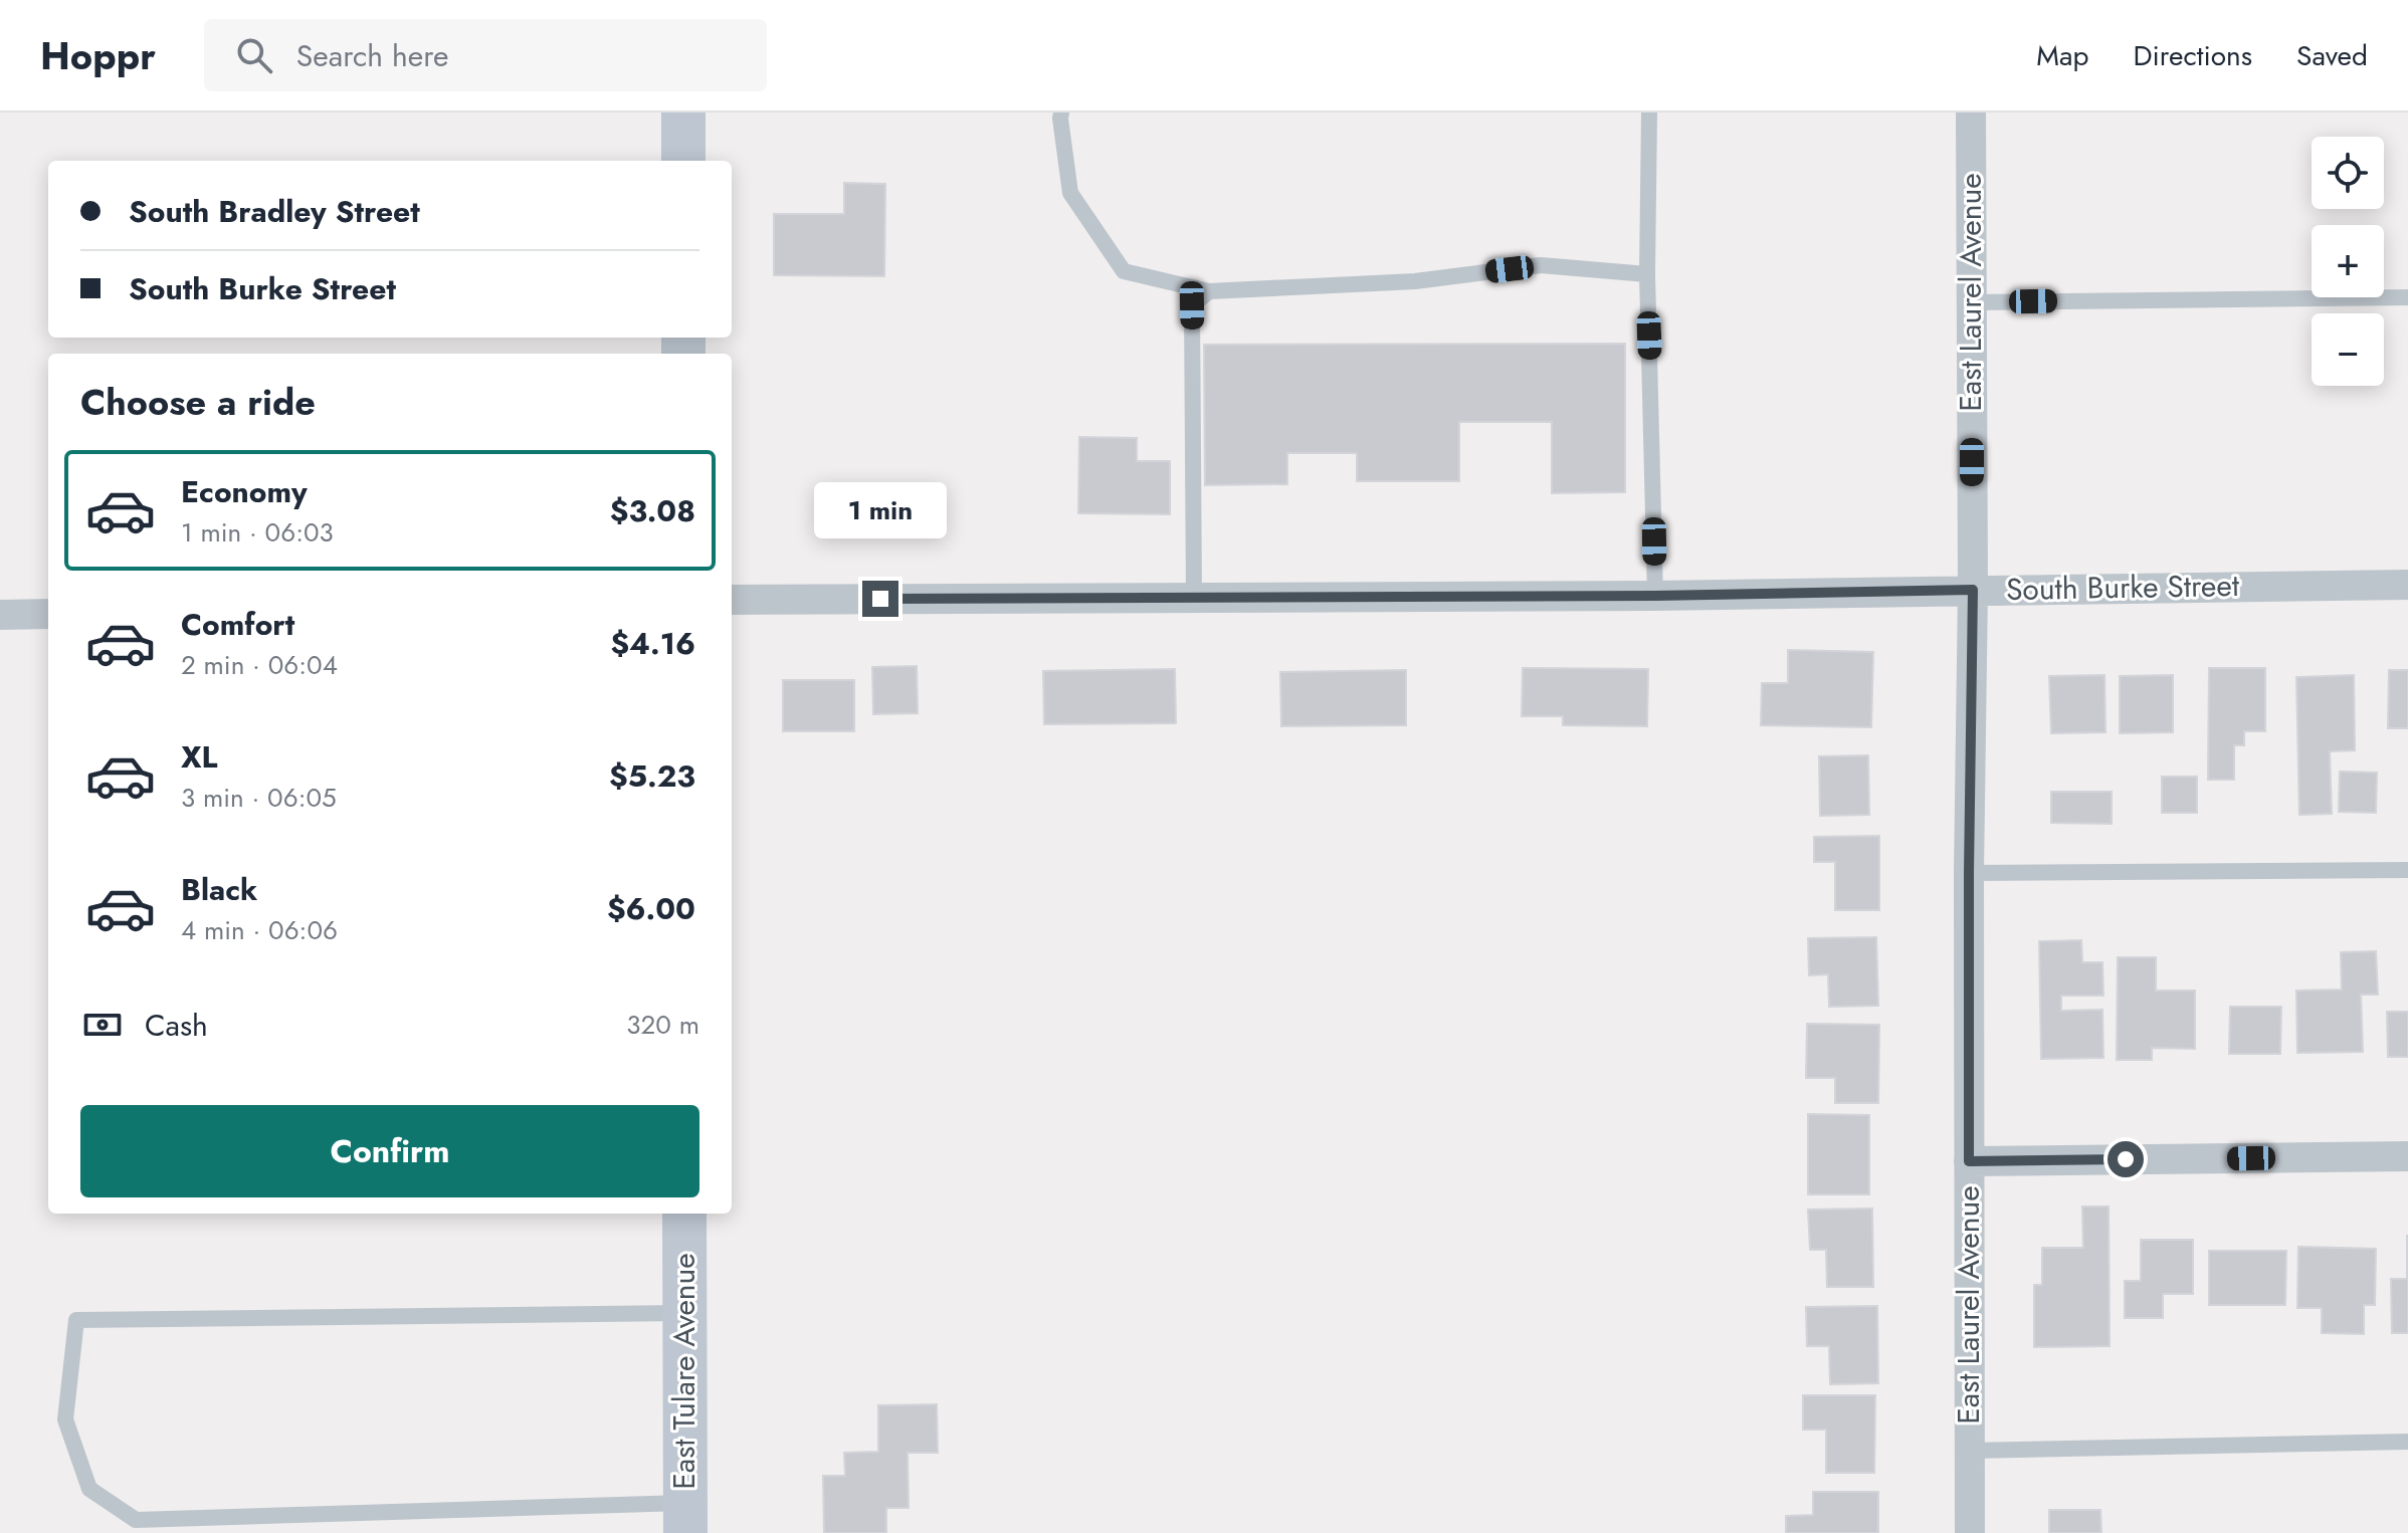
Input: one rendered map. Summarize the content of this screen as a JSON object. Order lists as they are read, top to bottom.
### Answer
{
  "streets": {
    "street": ["East Laurel Avenue", "South Burke Street", "East Tulare Avenue"]
  },
  "crossings": [
    ["East Laurel Avenue", "South Burke Street"]
  ],
  "page": {
    "header": "Hoppr",
    "search": "Search here",
    "nav": ["Map", "Directions", "Saved"],
    "map_buttons": ["+", "−"],
    "banner": ["South Bradley Street", "South Burke Street"],
    "heading": "Choose a ride",
    "list": [
      {
        "name": "Economy",
        "note": "1 min · 06:03",
        "value": "$3.08"
      },
      {
        "name": "Comfort",
        "note": "2 min · 06:04",
        "value": "$4.16"
      },
      {
        "name": "XL",
        "note": "3 min · 06:05",
        "value": "$5.23"
      },
      {
        "name": "Black",
        "note": "4 min · 06:06",
        "value": "$6.00"
      }
    ],
    "bubble": "1 min",
    "pay": ["Cash", "320 m"],
    "buttons": "Confirm"
  }
}
